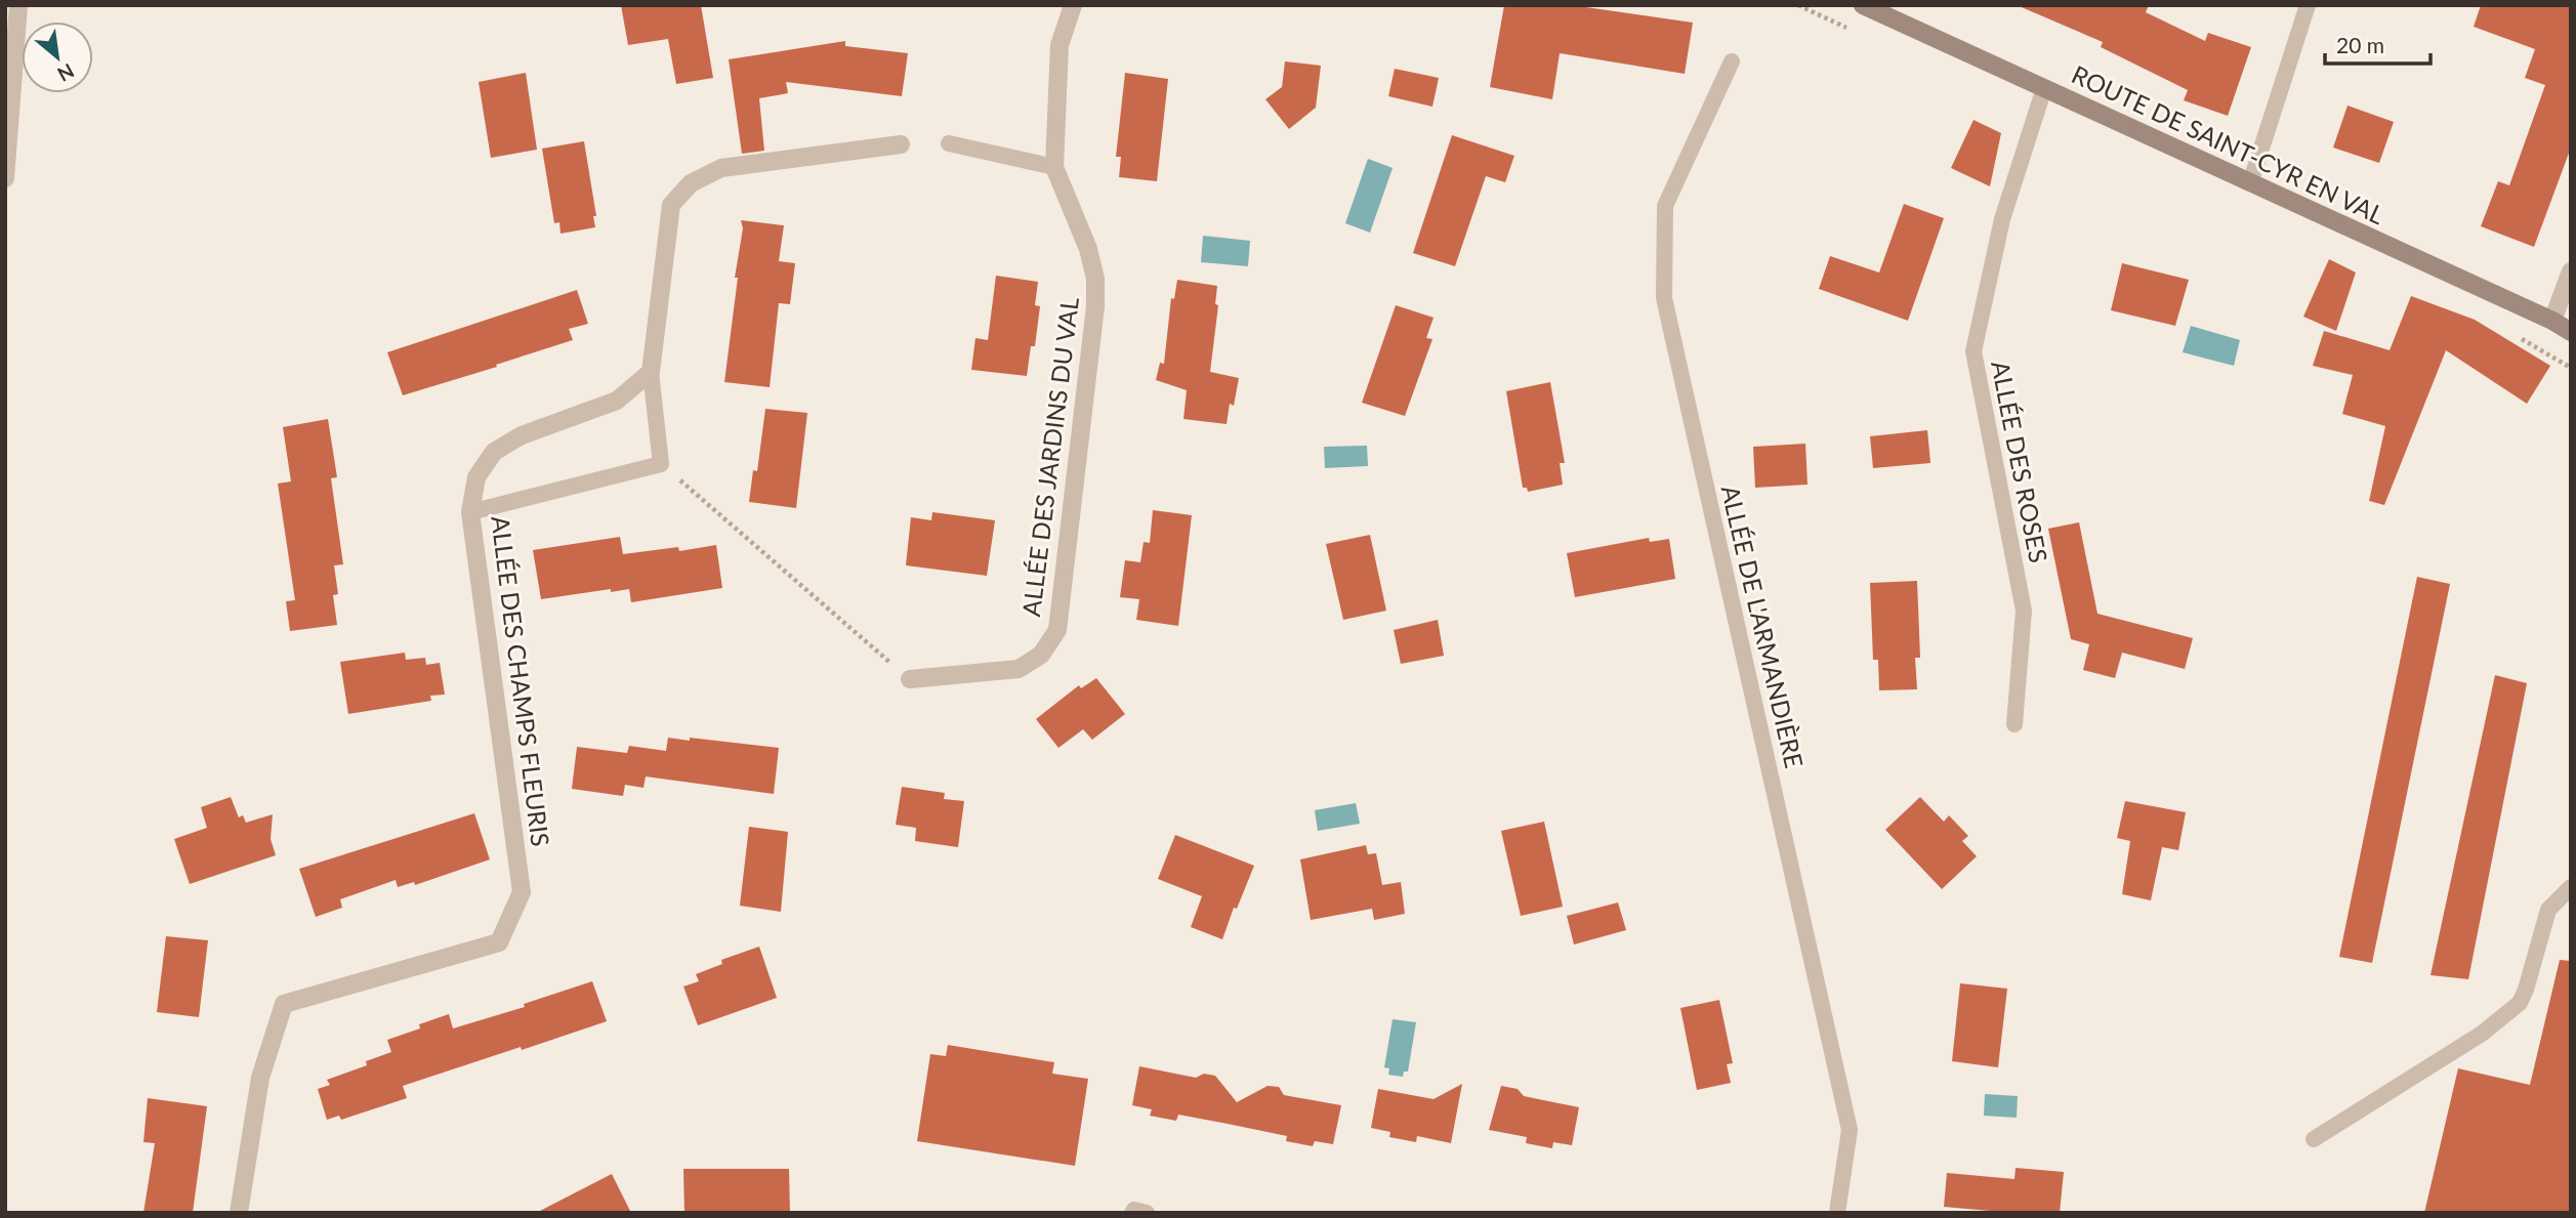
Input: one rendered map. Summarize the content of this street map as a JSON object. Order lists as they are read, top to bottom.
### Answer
{
  "streets": {
    "street": ["ROUTE DE SAINT-CYR EN VAL", "ALLÉE DES JARDINS DU VAL", "ALLÉE DES CHAMPS FLEURIS"],
    "lane": ["ALLÉE DES ROSES", "ALLÉE DE L'ARMANDIÈRE"]
  },
  "crossings": [
    ["ROUTE DE SAINT-CYR EN VAL", "ALLÉE DES ROSES"]
  ],
  "scale_bar": "20 m",
  "north": "bottom right"
}
